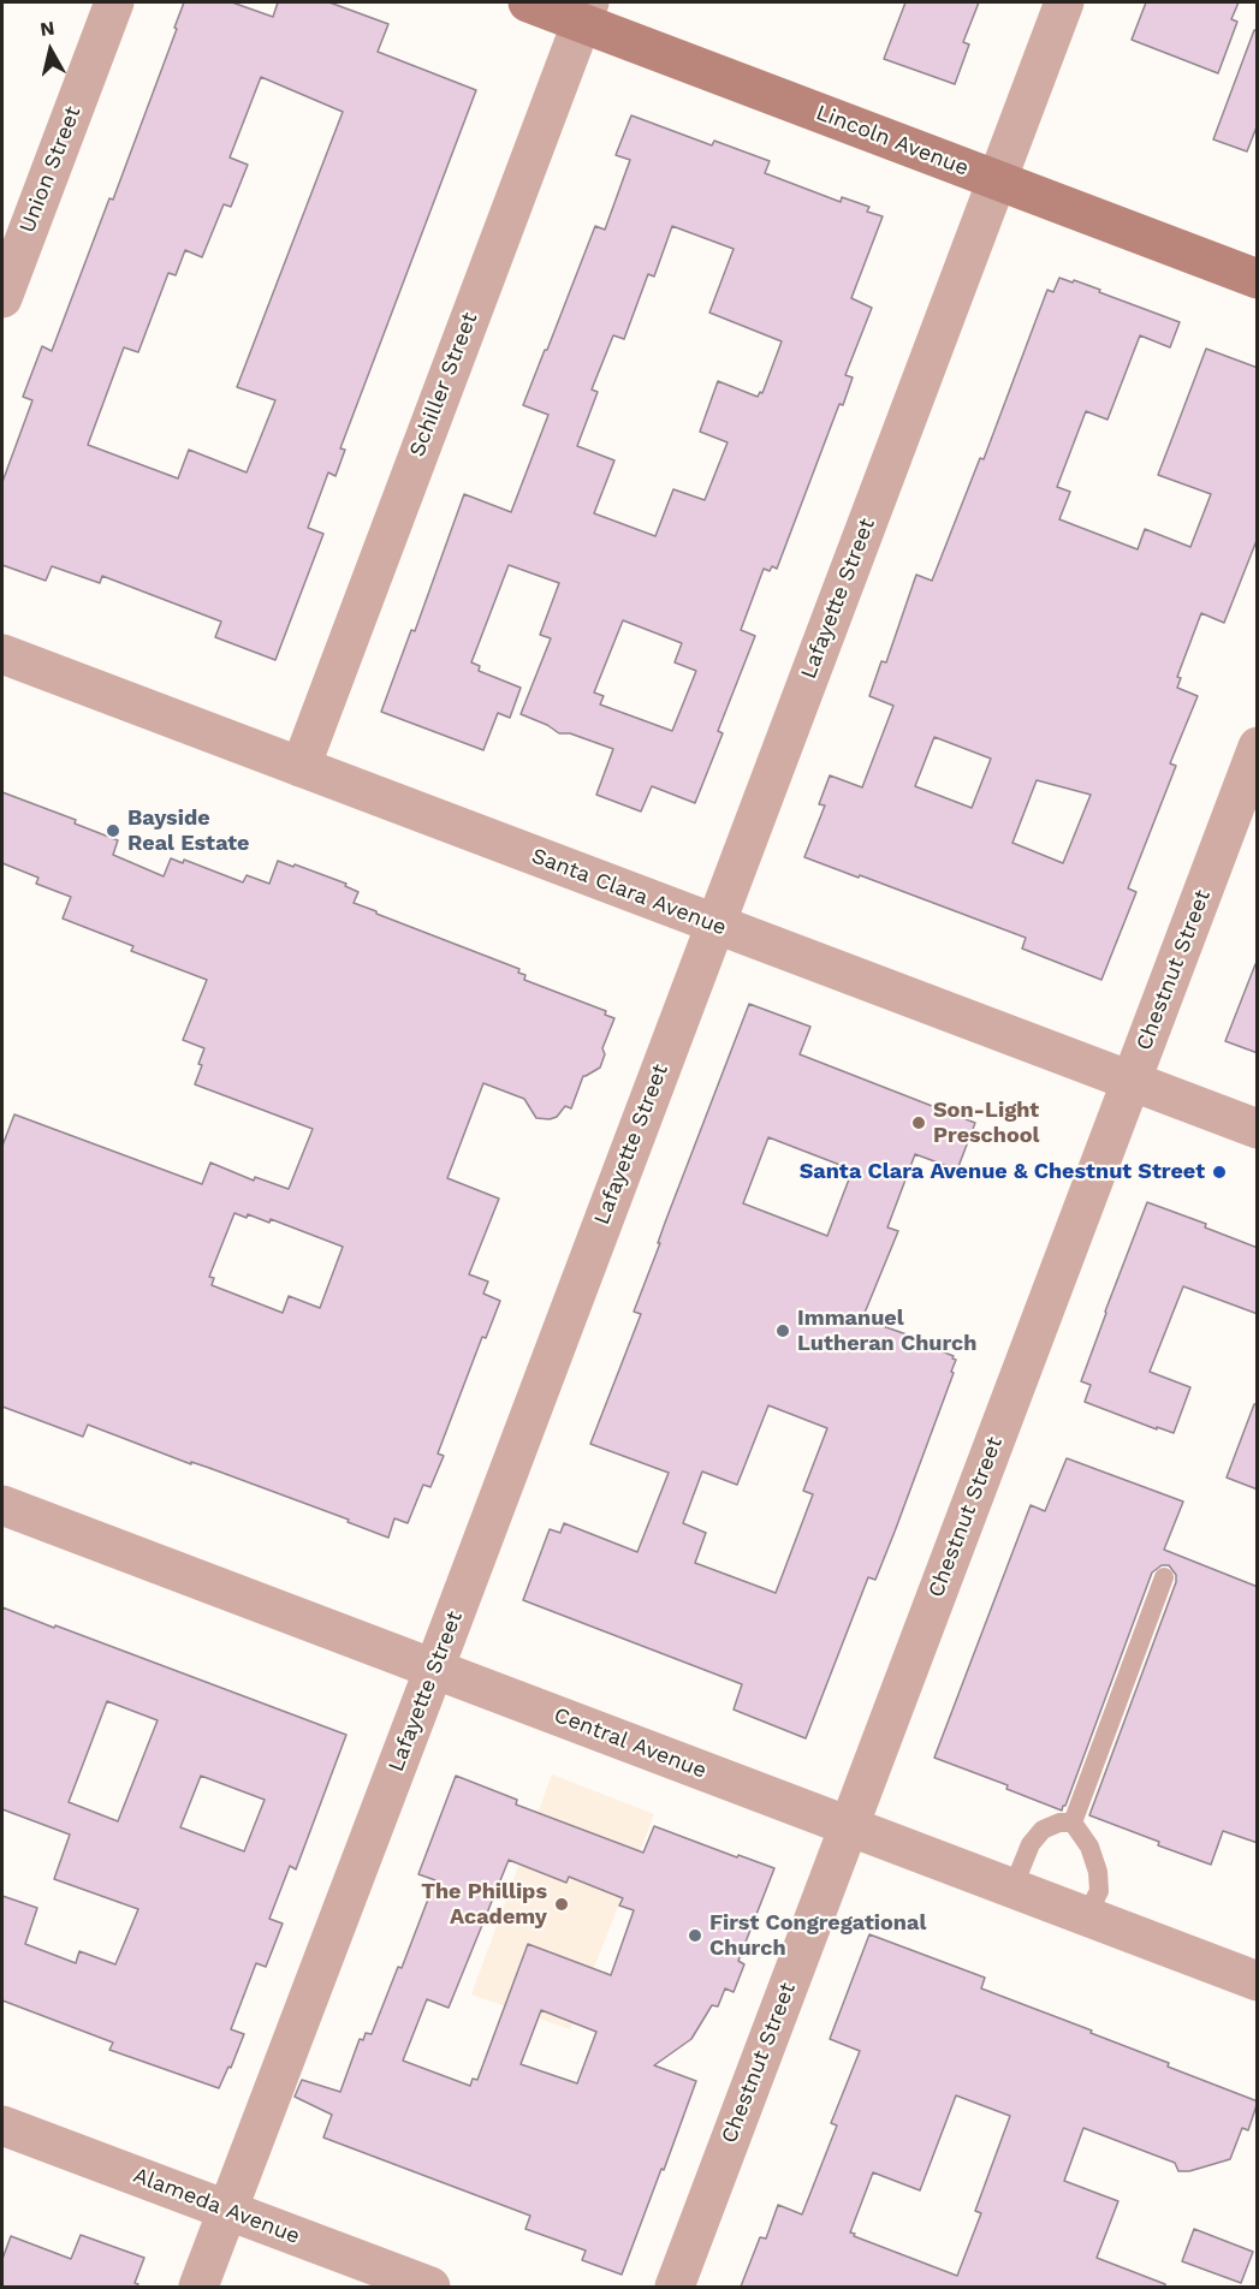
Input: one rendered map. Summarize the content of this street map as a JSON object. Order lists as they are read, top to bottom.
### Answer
{
  "streets": {
    "main road": ["Lincoln Avenue"],
    "street": [
      "Union Street",
      "Schiller Street",
      "Lafayette Street",
      "Santa Clara Avenue",
      "Chestnut Street",
      "Central Avenue",
      "Alameda Avenue"
    ]
  },
  "crossings": [
    ["Lincoln Avenue", "Schiller Street"],
    ["Lincoln Avenue", "Lafayette Street"],
    ["Schiller Street", "Santa Clara Avenue"],
    ["Lafayette Street", "Santa Clara Avenue"],
    ["Lafayette Street", "Central Avenue"],
    ["Lafayette Street", "Alameda Avenue"],
    ["Santa Clara Avenue", "Chestnut Street"],
    ["Chestnut Street", "Central Avenue"]
  ],
  "places": [
    "Bayside Real Estate",
    "Son-Light Preschool",
    "Santa Clara Avenue & Chestnut Street",
    "Immanuel Lutheran Church",
    "The Phillips Academy",
    "First Congregational Church"
  ],
  "north": "top"
}
